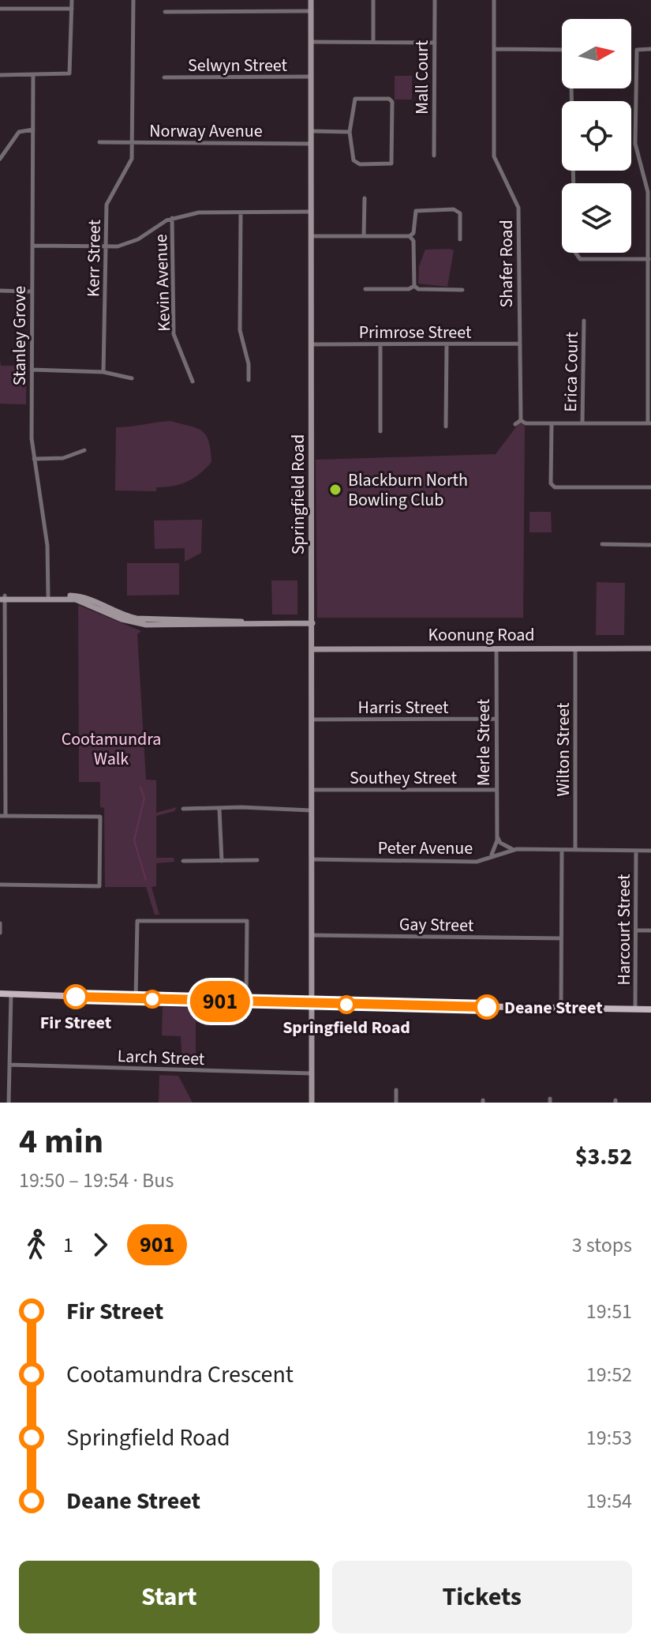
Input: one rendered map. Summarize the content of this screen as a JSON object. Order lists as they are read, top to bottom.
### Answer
{
  "streets": {
    "main road": ["Springfield Road", "Koonung Road"],
    "street": [
      "Selwyn Street",
      "Mall Court",
      "Norway Avenue",
      "Kerr Street",
      "Shafer Road",
      "Kevin Avenue",
      "Primrose Street",
      "Stanley Grove",
      "Erica Court",
      "Harris Street",
      "Merle Street",
      "Wilton Street",
      "Southey Street",
      "Peter Avenue",
      "Gay Street",
      "Harcourt Street",
      "Larch Street"
    ]
  },
  "crossings": [
    ["Selwyn Street", "Springfield Road"],
    ["Norway Avenue", "Kerr Street"],
    ["Norway Avenue", "Springfield Road"],
    ["Shafer Road", "Primrose Street"],
    ["Primrose Street", "Springfield Road"],
    ["Springfield Road", "Koonung Road"],
    ["Springfield Road", "Harris Street"],
    ["Springfield Road", "Southey Street"],
    ["Springfield Road", "Peter Avenue"],
    ["Springfield Road", "Gay Street"],
    ["Springfield Road", "Larch Street"],
    ["Koonung Road", "Merle Street"],
    ["Koonung Road", "Wilton Street"],
    ["Harris Street", "Merle Street"],
    ["Merle Street", "Southey Street"],
    ["Merle Street", "Peter Avenue"],
    ["Wilton Street", "Peter Avenue"],
    ["Peter Avenue", "Harcourt Street"]
  ],
  "parks": ["Cootamundra Walk"],
  "places": [
    "Blackburn North Bowling Club",
    "Fir Street",
    "Springfield Road",
    "Deane Street"
  ],
  "lines": ["bus line 901"],
  "north": "right",
  "page": {
    "on_map": "901",
    "heading": ["4 min", "19:50 – 19:54 · Bus", "$3.52"],
    "legs": ["1", "901", "3 stops"],
    "list": [
      {
        "name": "Fir Street",
        "value": "19:51"
      },
      {
        "name": "Cootamundra Crescent",
        "value": "19:52"
      },
      {
        "name": "Springfield Road",
        "value": "19:53"
      },
      {
        "name": "Deane Street",
        "value": "19:54"
      }
    ],
    "buttons": ["Start", "Tickets"]
  }
}
